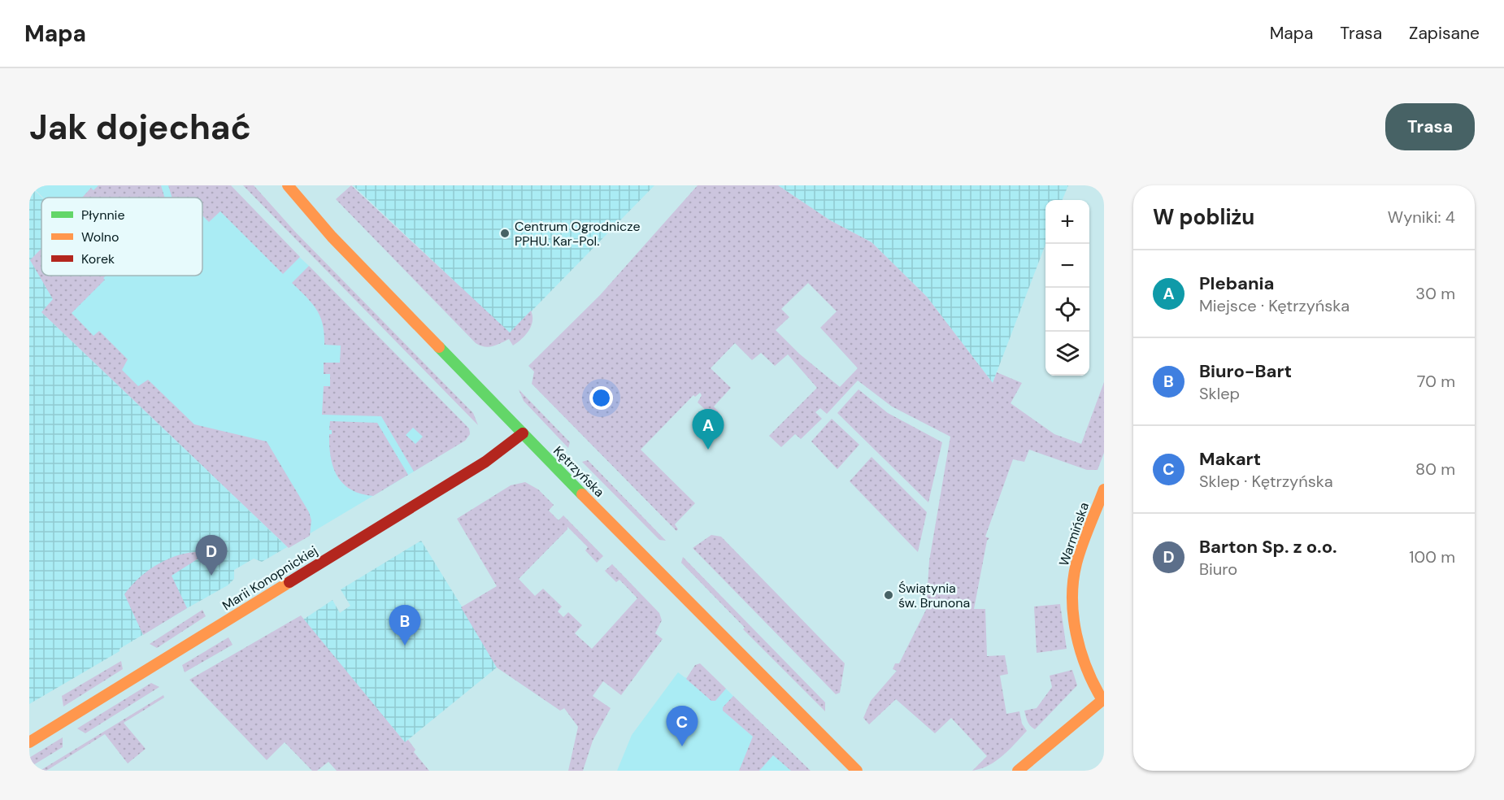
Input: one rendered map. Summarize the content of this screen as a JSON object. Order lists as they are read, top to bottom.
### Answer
{
  "streets": {
    "street": ["Kętrzyńska", "Warmińska", "Marii Konopnickiej"]
  },
  "crossings": [
    ["Kętrzyńska", "Marii Konopnickiej"]
  ],
  "places": ["Centrum Ogrodnicze PPHU. Kar-Pol.", "Świątynia św. Brunona"],
  "legend": ["Płynnie", "Wolno", "Korek"],
  "page": {
    "header": "Mapa",
    "nav": ["Mapa", "Trasa", "Zapisane"],
    "buttons": "Trasa",
    "title": "Jak dojechać",
    "heading": ["W pobliżu", "Wyniki: 4"],
    "map_buttons": ["+", "−"],
    "list": [
      {
        "mark": "A",
        "name": "Plebania",
        "note": "Miejsce · Kętrzyńska",
        "value": "30 m"
      },
      {
        "mark": "B",
        "name": "Biuro-Bart",
        "note": "Sklep",
        "value": "70 m"
      },
      {
        "mark": "C",
        "name": "Makart",
        "note": "Sklep · Kętrzyńska",
        "value": "80 m"
      },
      {
        "mark": "D",
        "name": "Barton Sp. z o.o.",
        "note": "Biuro",
        "value": "100 m"
      }
    ],
    "pins": [
      "A",
      "D",
      "B",
      "C"
    ]
  }
}
